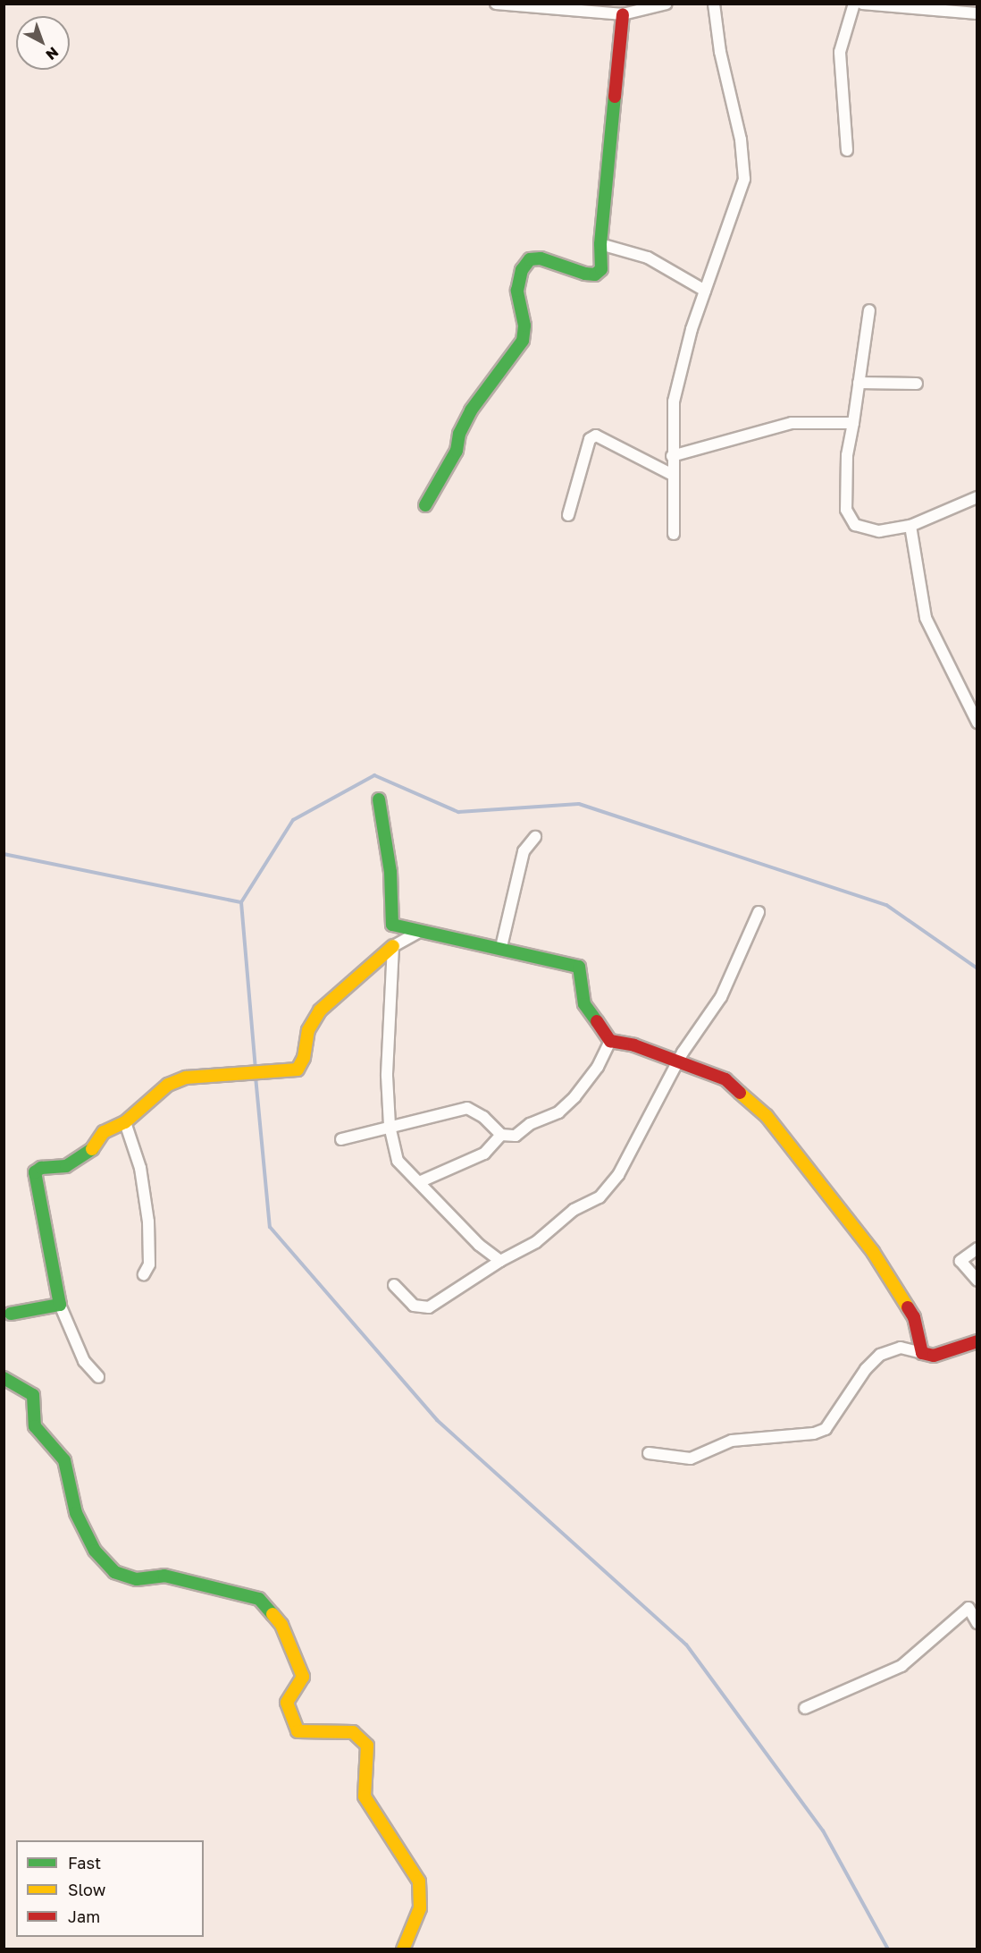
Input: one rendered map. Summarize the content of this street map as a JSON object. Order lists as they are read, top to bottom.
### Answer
{
  "legend": ["Fast", "Slow", "Jam"],
  "north": "bottom right"
}
